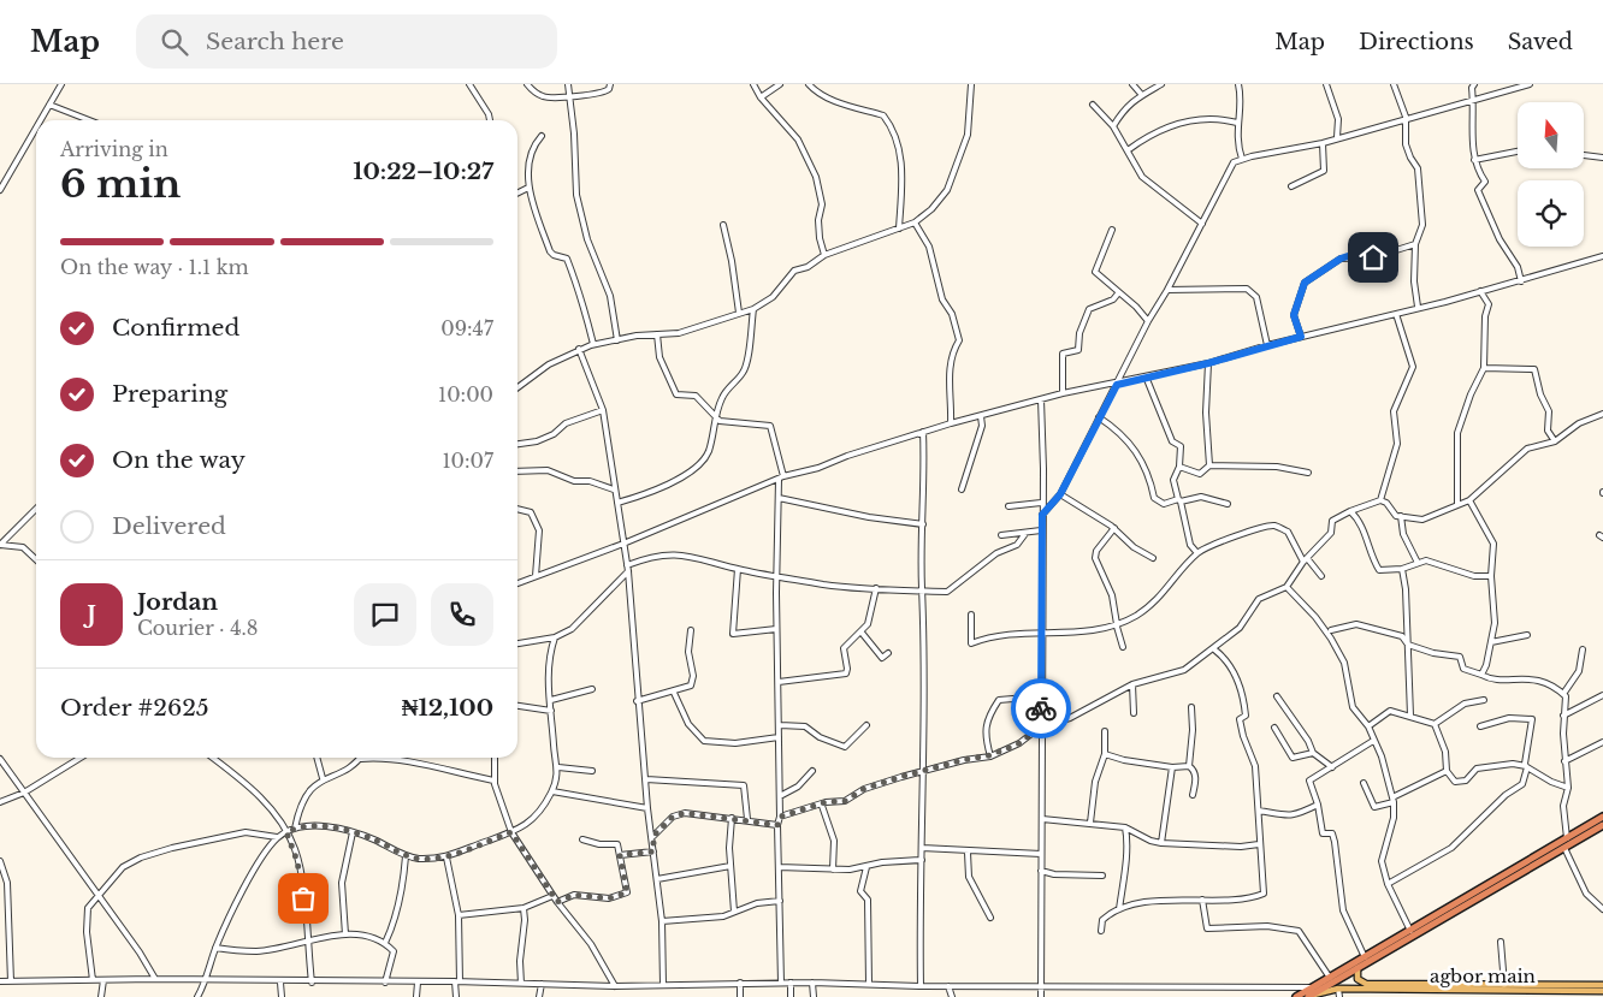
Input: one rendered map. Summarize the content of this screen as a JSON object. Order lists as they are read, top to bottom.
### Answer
{
  "streets": {
    "main road": ["agbor main"]
  },
  "north": "top",
  "page": {
    "header": "Map",
    "search": "Search here",
    "nav": ["Map", "Directions", "Saved"],
    "heading": ["6 min", "Arriving in", "10:22–10:27"],
    "panel": [
      "Jordan",
      "Courier · 4.8",
      "Order #2625",
      "₦12,100"
    ],
    "bar": "On the way · 1.1 km",
    "list": [
      ["Confirmed", "09:47"],
      ["Preparing", "10:00"],
      ["On the way", "10:07"],
      "Delivered"
    ],
    "round": "J"
  }
}
